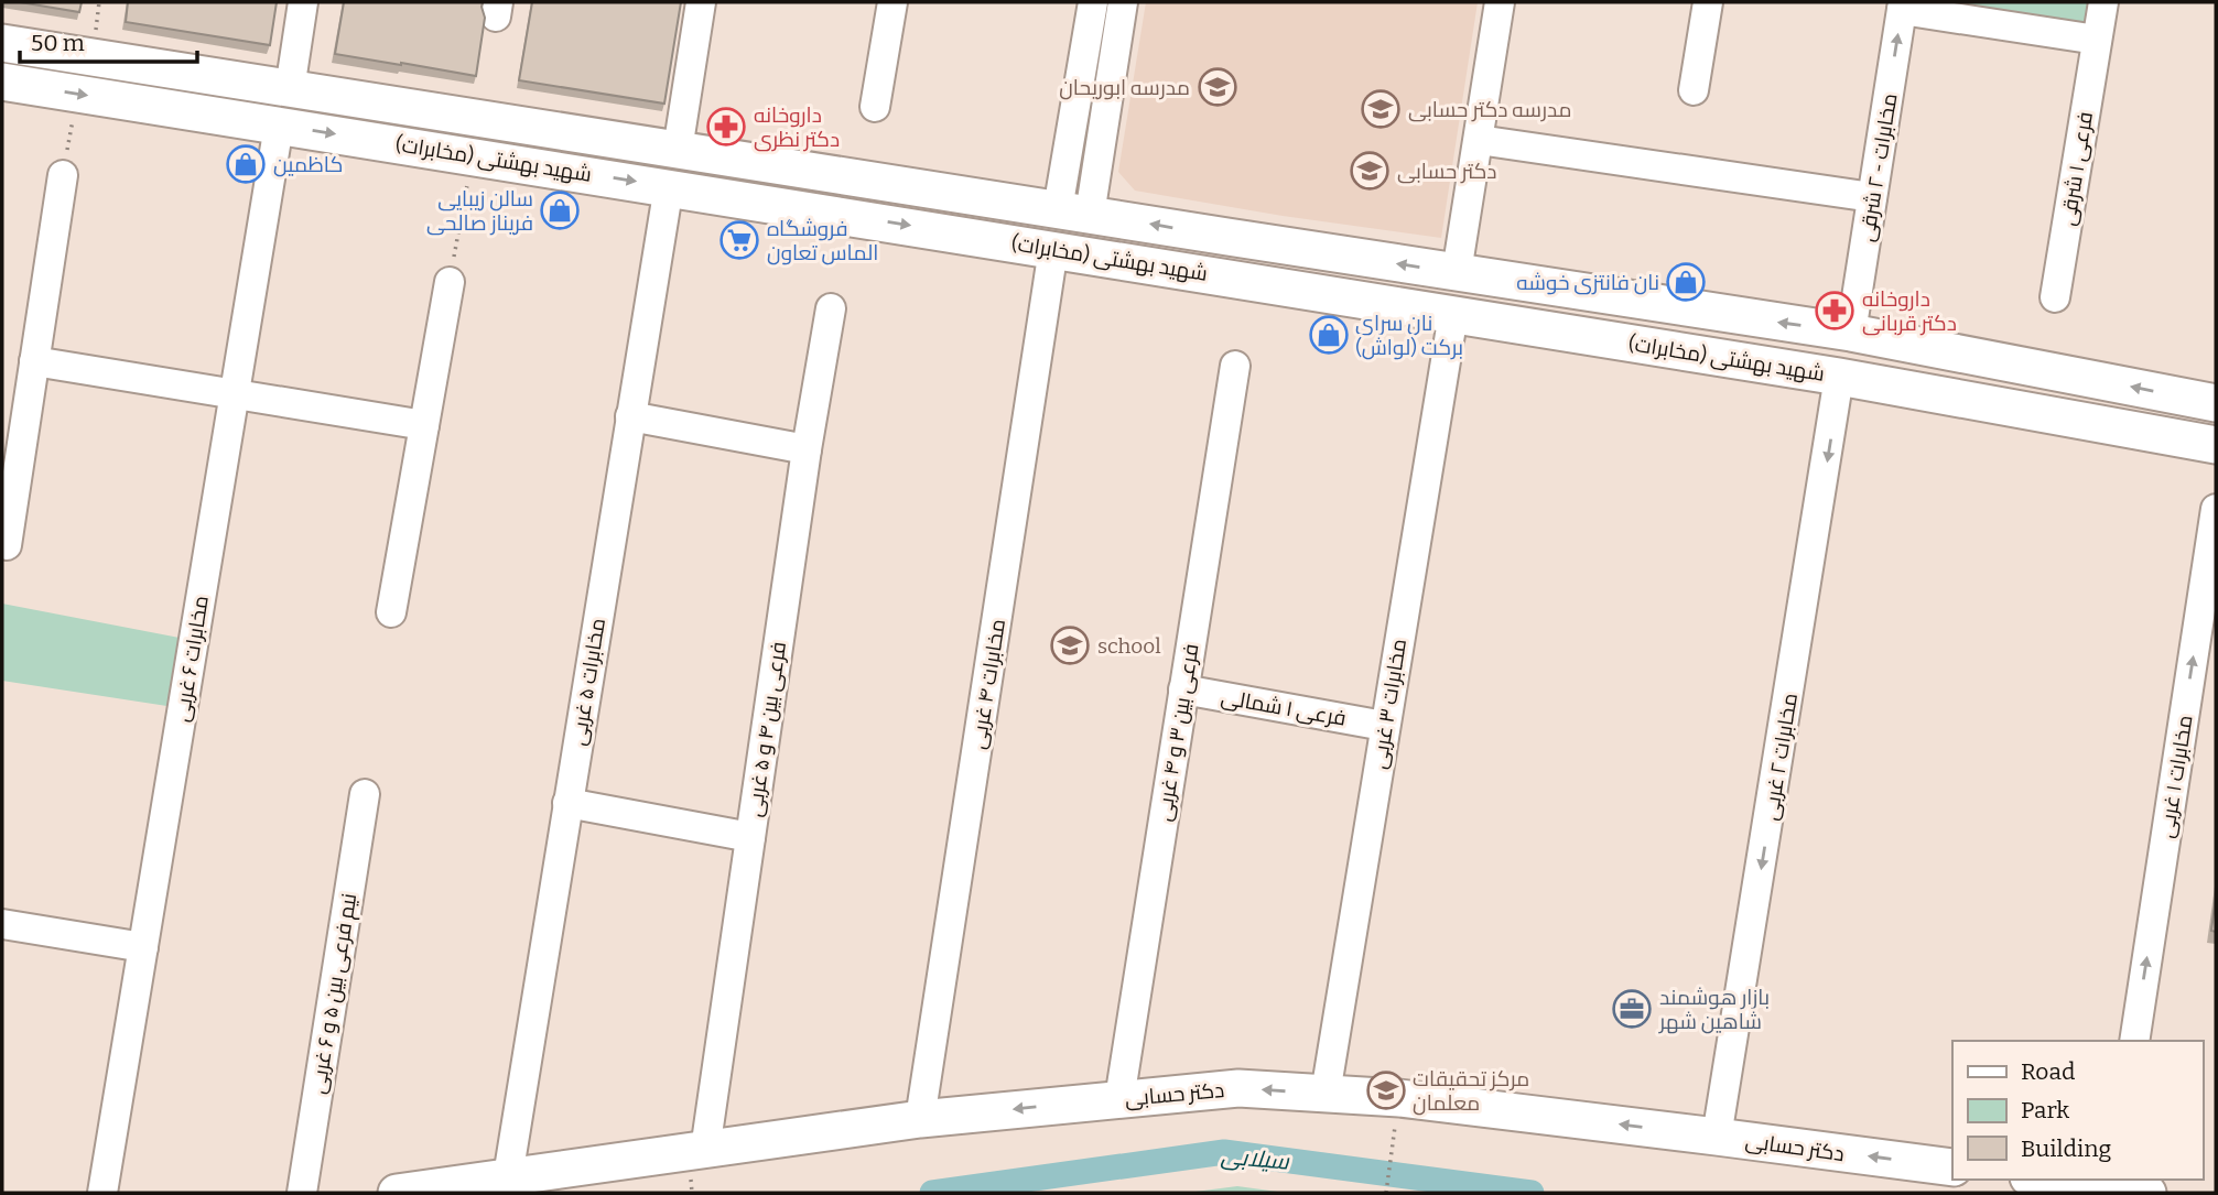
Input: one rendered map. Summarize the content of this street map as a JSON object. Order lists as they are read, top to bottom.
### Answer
{
  "streets": {
    "main road": ["شهید بهشتی (مخابرات)", "دکتر حسابی"],
    "street": [
      "مخابرات - ۲ شرقی",
      "فرعی ۱ شرقی",
      "مخابرات ۶ غربی",
      "مخابرات ۵ غربی",
      "مخابرات ۴ غربی",
      "مخابرات ۳ غربی",
      "فرعی ۱ شمالی",
      "فرعی بین ۴ و ۵ غربی",
      "فرعی بین ۳ و ۴ غربی",
      "مخابرات ۲ غربی",
      "مخابرات ۱ غربی",
      "نیم فرعی بین ۵ و ۶ غربی"
    ]
  },
  "crossings": [
    ["شهید بهشتی (مخابرات)", "مخابرات - ۲ شرقی"],
    ["شهید بهشتی (مخابرات)", "مخابرات ۶ غربی"],
    ["شهید بهشتی (مخابرات)", "مخابرات ۵ غربی"],
    ["شهید بهشتی (مخابرات)", "مخابرات ۴ غربی"],
    ["شهید بهشتی (مخابرات)", "مخابرات ۳ غربی"],
    ["شهید بهشتی (مخابرات)", "مخابرات ۲ غربی"],
    ["مخابرات ۵ غربی", "دکتر حسابی"],
    ["مخابرات ۴ غربی", "دکتر حسابی"],
    ["مخابرات ۳ غربی", "فرعی ۱ شمالی"],
    ["مخابرات ۳ غربی", "دکتر حسابی"],
    ["فرعی ۱ شمالی", "فرعی بین ۳ و ۴ غربی"],
    ["فرعی بین ۴ و ۵ غربی", "دکتر حسابی"],
    ["فرعی بین ۳ و ۴ غربی", "دکتر حسابی"],
    ["مخابرات ۲ غربی", "دکتر حسابی"]
  ],
  "one_way": ["مخابرات ۲ غربی", "مخابرات ۱ غربی", "دکتر حسابی"],
  "water": ["سیلابی"],
  "places": {
    "school or university": [
      "مدرسه ابوریحان",
      "مدرسه دکتر حسابی",
      "دکتر حسابی",
      "school",
      "مرکز تحقیقات معلمان"
    ],
    "pharmacy": ["داروخانه دکتر نظری", "داروخانه دکتر قربانی"],
    "shop": [
      "کاظمین",
      "سالن زیبایی فریناز صالحی",
      "نان فانتزی خوشه",
      "نان سرای برکت (لواش)"
    ],
    "supermarket": ["فروشگاه الماس تعاون"],
    "office": ["بازار هوشمند شاهین شهر"]
  },
  "legend": ["Road", "Park", "Building"],
  "scale_bar": "50 m"
}
